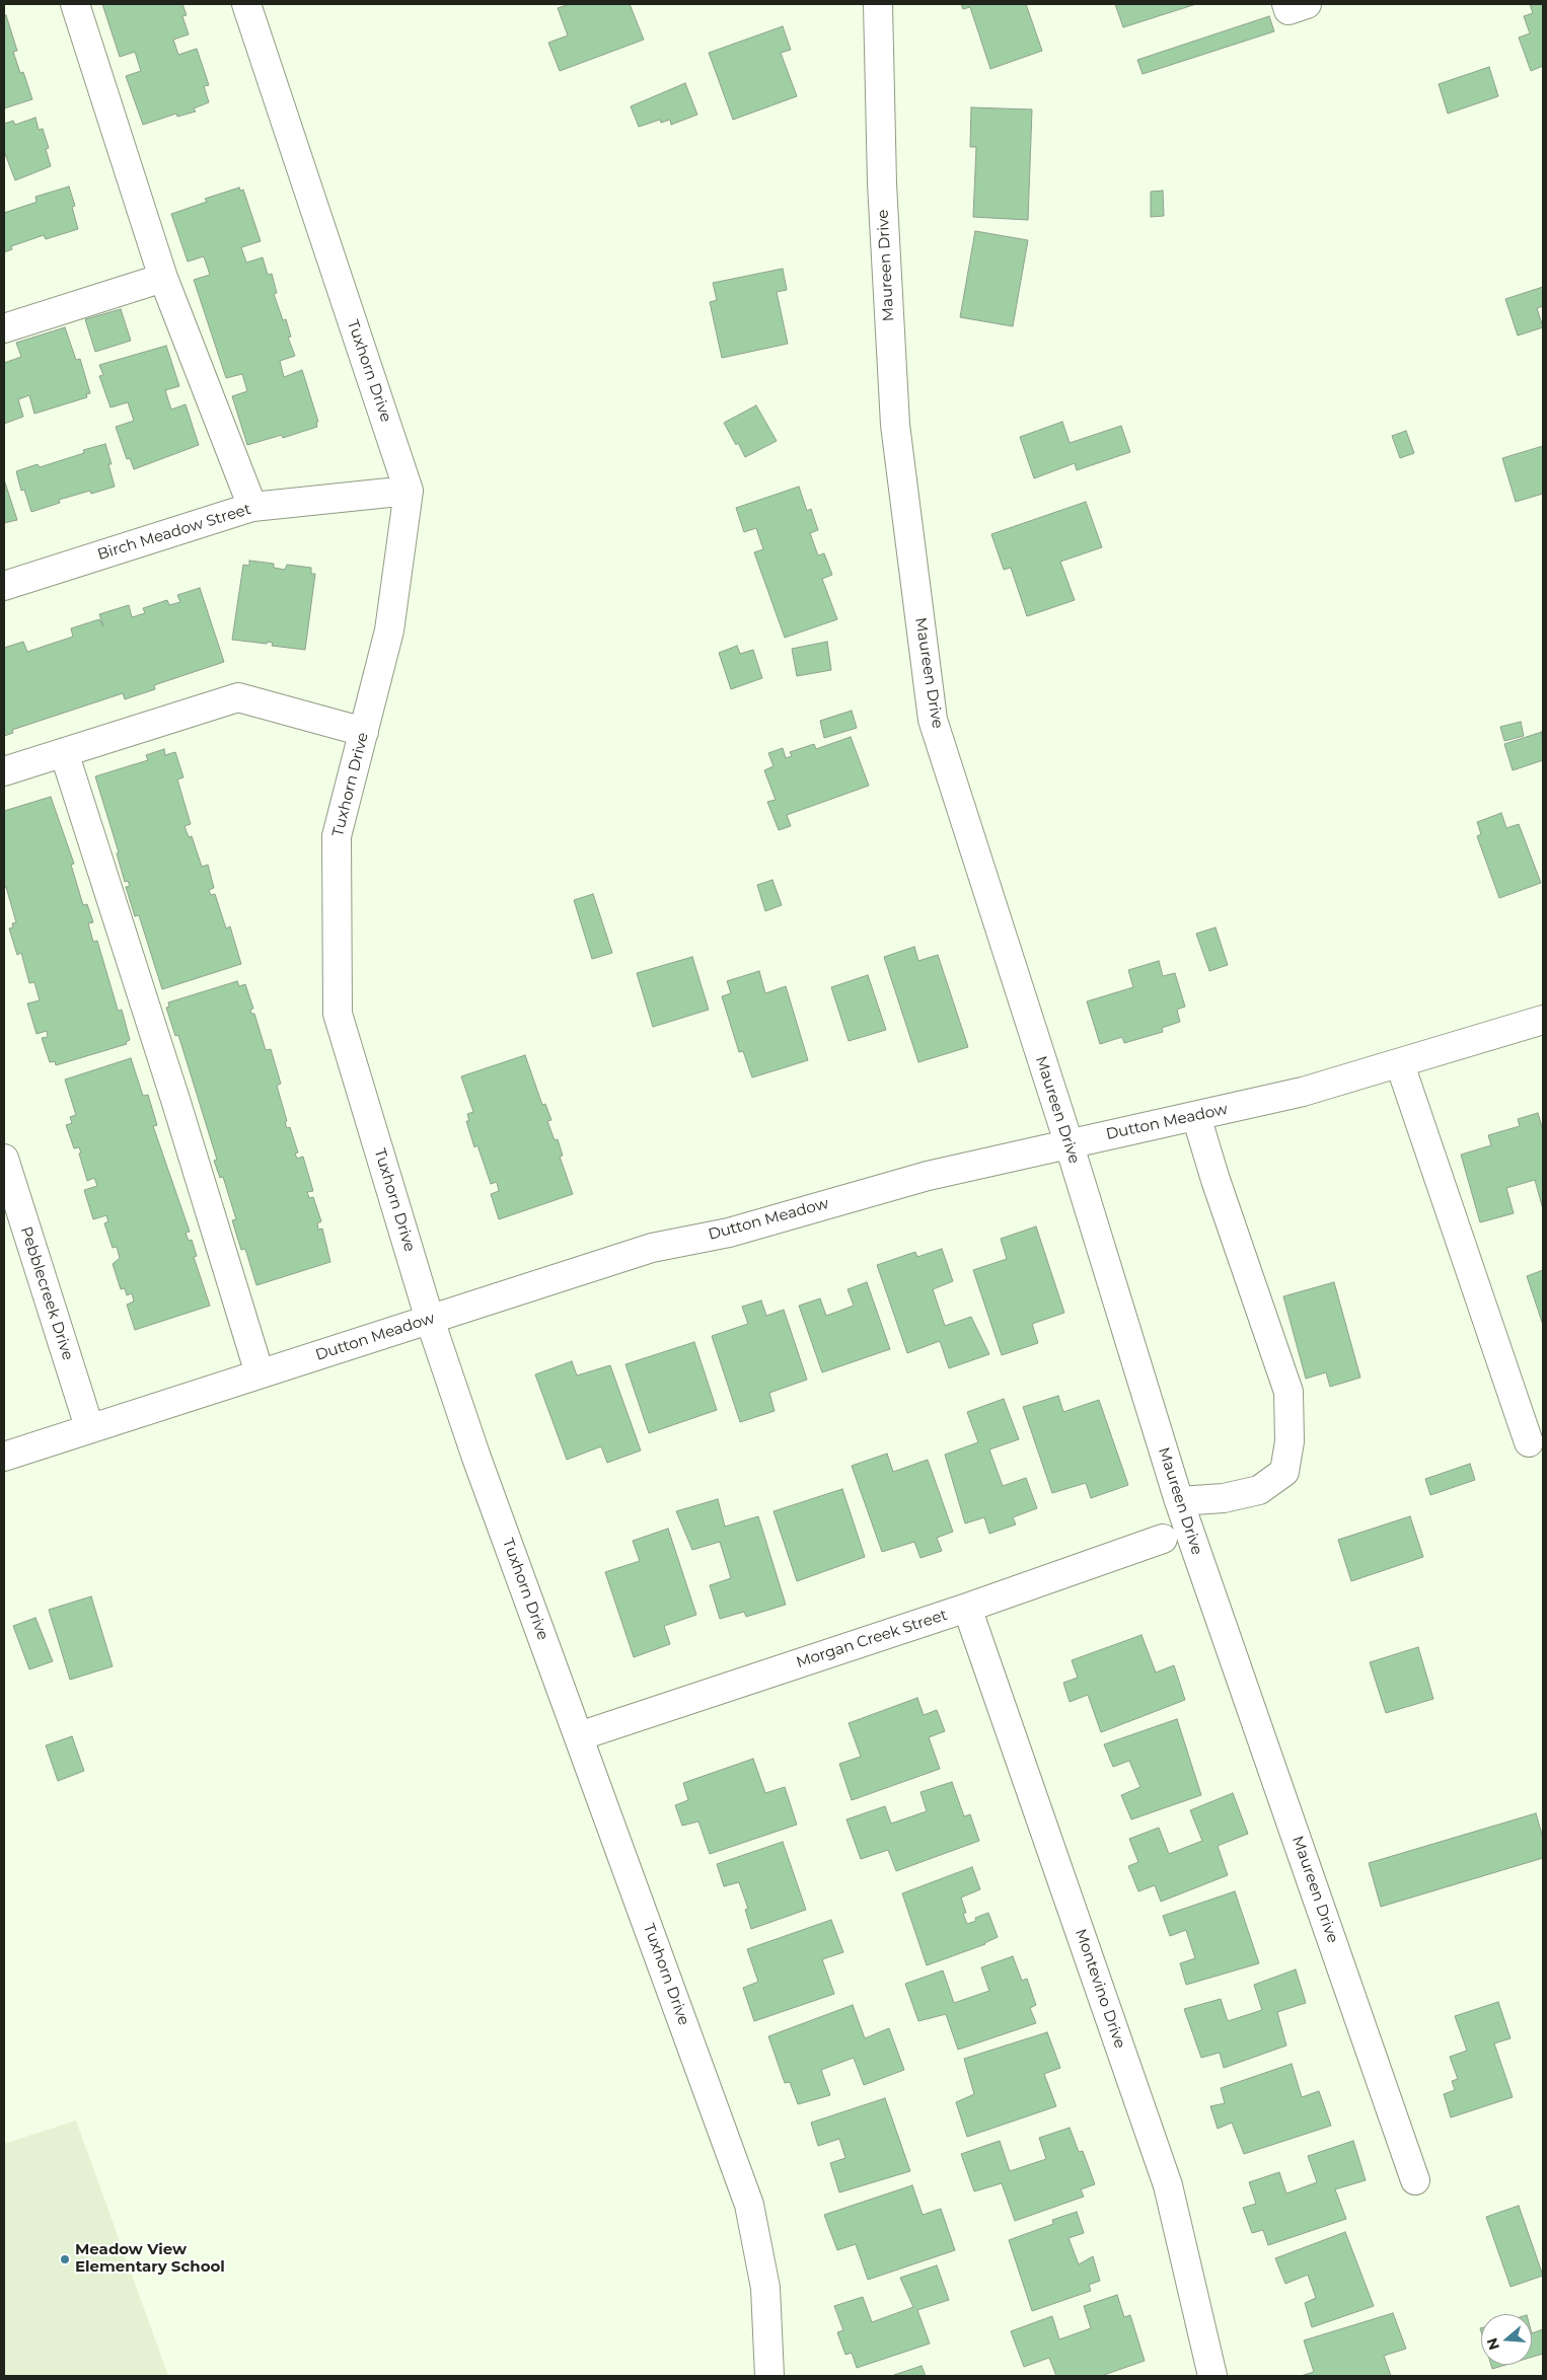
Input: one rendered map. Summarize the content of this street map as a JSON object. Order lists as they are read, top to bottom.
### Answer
{
  "streets": {
    "street": [
      "Maureen Drive",
      "Tuxhorn Drive",
      "Birch Meadow Street",
      "Dutton Meadow",
      "Pebblecreek Drive",
      "Morgan Creek Street",
      "Montevino Drive"
    ]
  },
  "crossings": [
    ["Maureen Drive", "Dutton Meadow"],
    ["Tuxhorn Drive", "Birch Meadow Street"],
    ["Tuxhorn Drive", "Dutton Meadow"],
    ["Tuxhorn Drive", "Morgan Creek Street"],
    ["Dutton Meadow", "Pebblecreek Drive"],
    ["Morgan Creek Street", "Montevino Drive"]
  ],
  "places": ["Meadow View Elementary School"],
  "north": "left"
}
